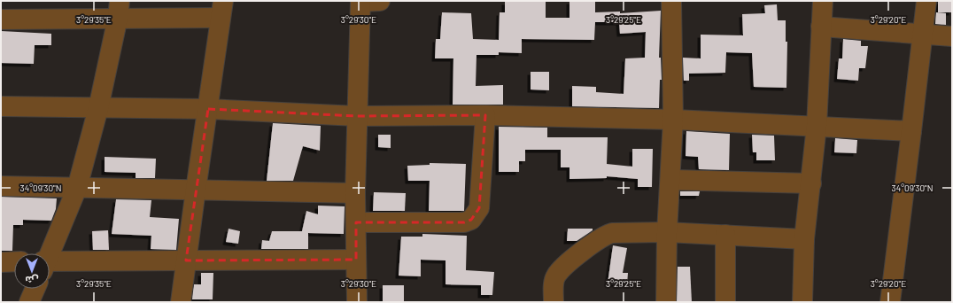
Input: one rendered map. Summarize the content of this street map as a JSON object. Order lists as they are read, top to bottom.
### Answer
{
  "north": "bottom",
  "coordinates": [
    "3°29'35\"E",
    "3°29'30\"E",
    "3°29'25\"E",
    "3°29'20\"E",
    "34°09'30\"N"
  ]
}
